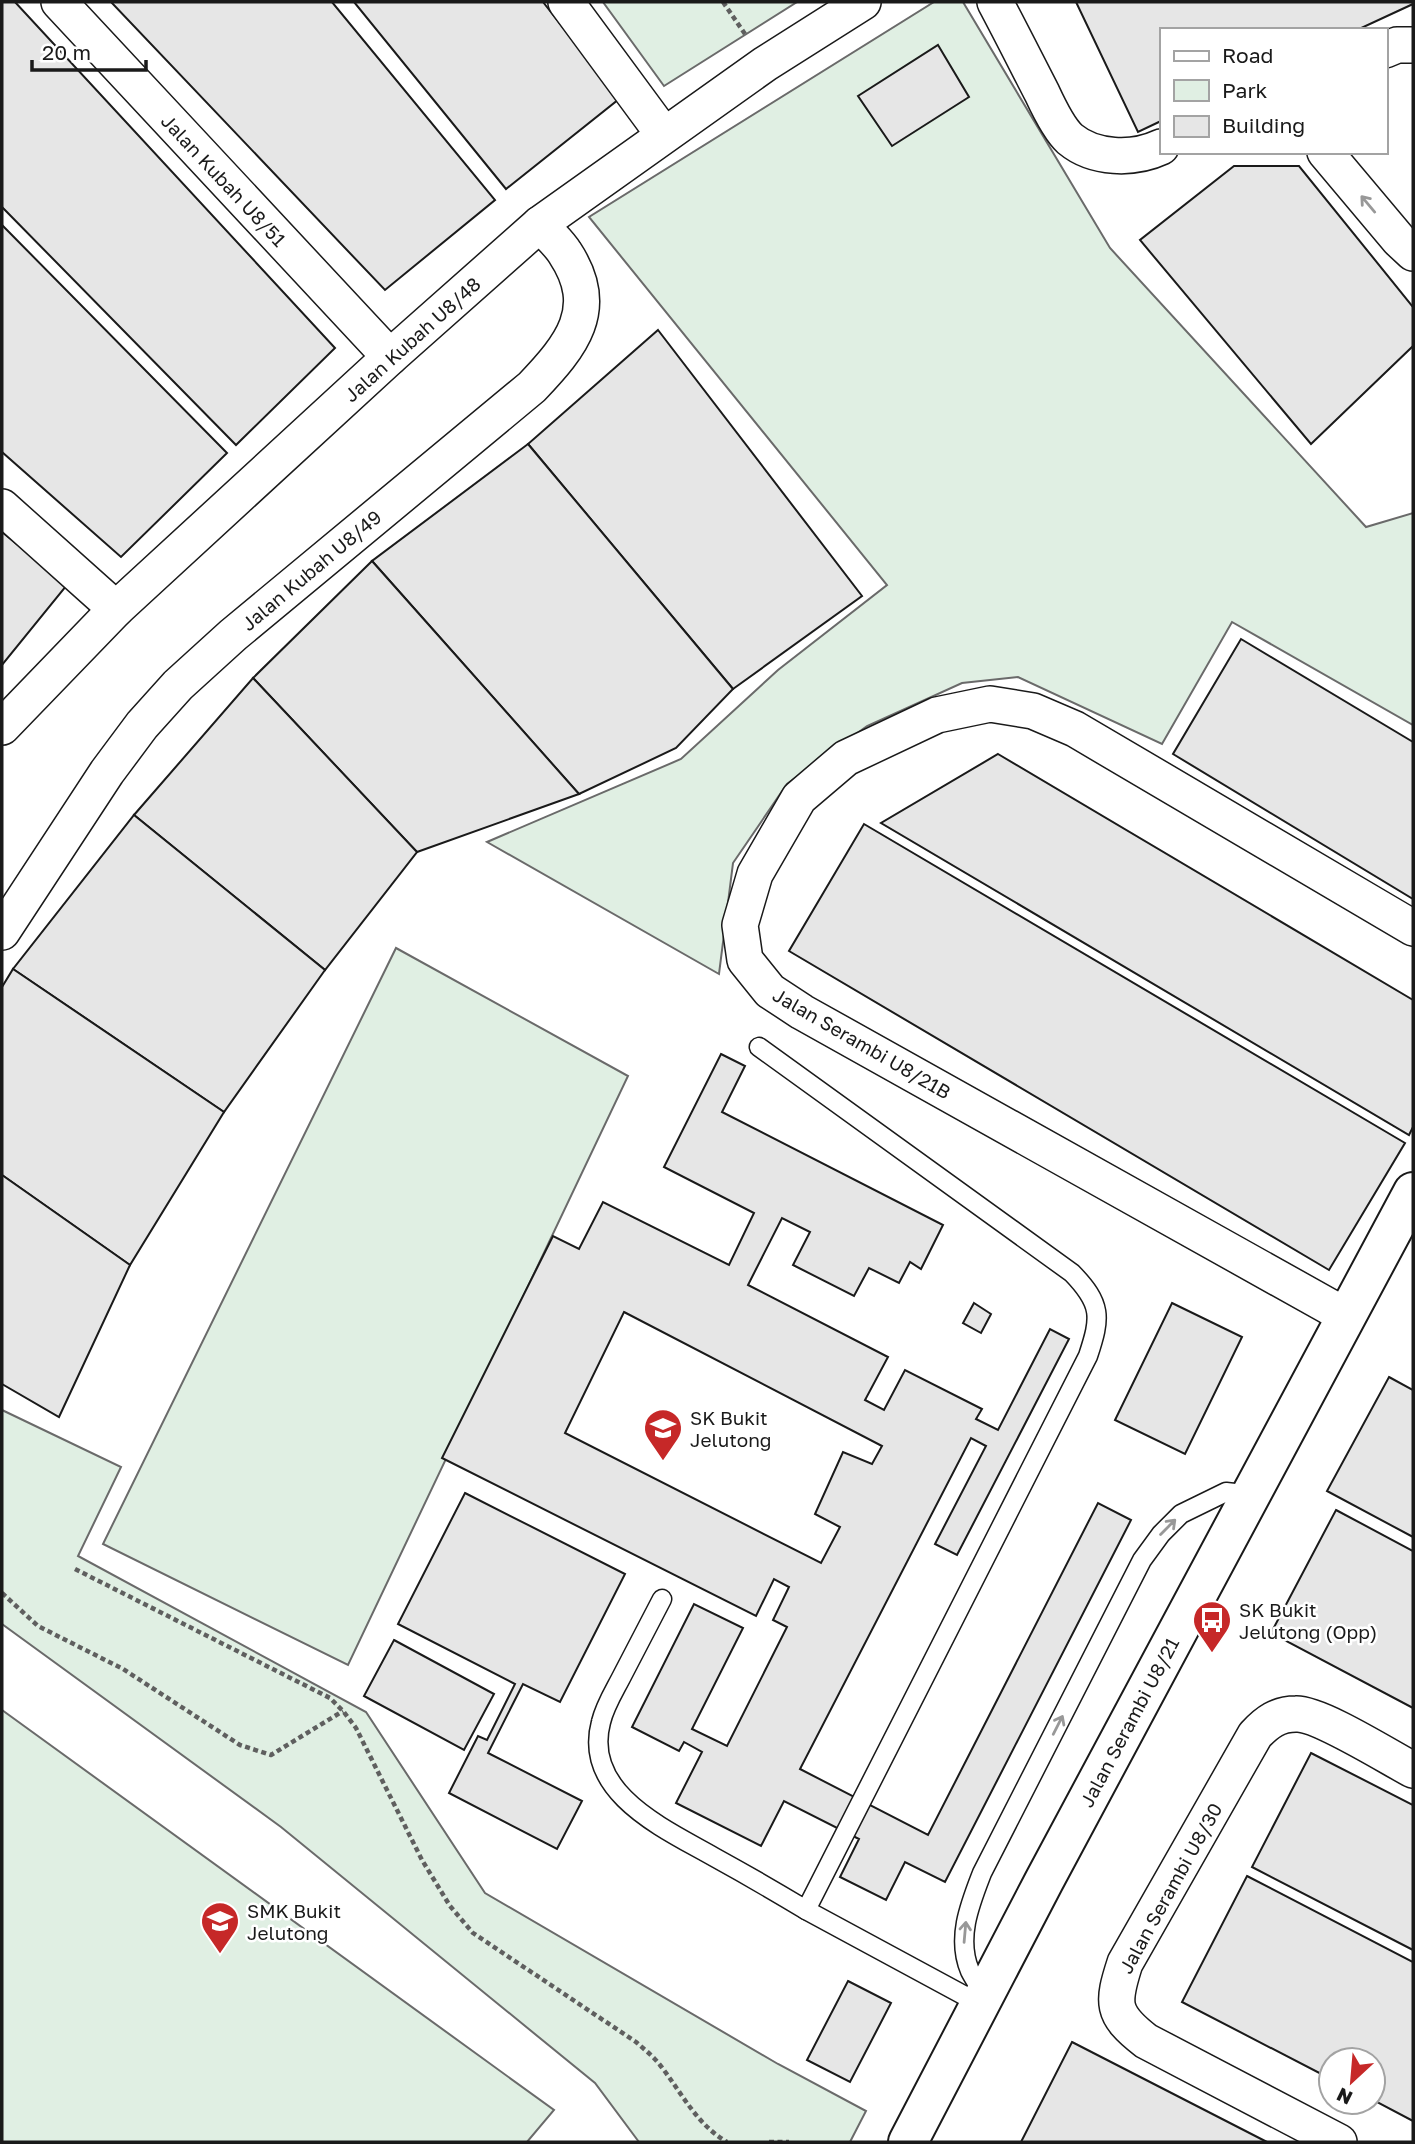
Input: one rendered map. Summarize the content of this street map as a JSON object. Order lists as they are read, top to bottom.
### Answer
{
  "streets": {
    "street": [
      "Jalan Kubah U8/51",
      "Jalan Kubah U8/48",
      "Jalan Kubah U8/49",
      "Jalan Serambi U8/21B",
      "Jalan Serambi U8/21",
      "Jalan Serambi U8/30"
    ]
  },
  "crossings": [
    ["Jalan Kubah U8/51", "Jalan Kubah U8/48"],
    ["Jalan Kubah U8/48", "Jalan Kubah U8/49"],
    ["Jalan Serambi U8/21B", "Jalan Serambi U8/21"]
  ],
  "places": {
    "school or university": ["SK Bukit Jelutong", "SMK Bukit Jelutong"],
    "bus stop": ["SK Bukit Jelutong (Opp)"]
  },
  "legend": ["Road", "Park", "Building"],
  "scale_bar": "20 m",
  "north": "bottom left"
}
